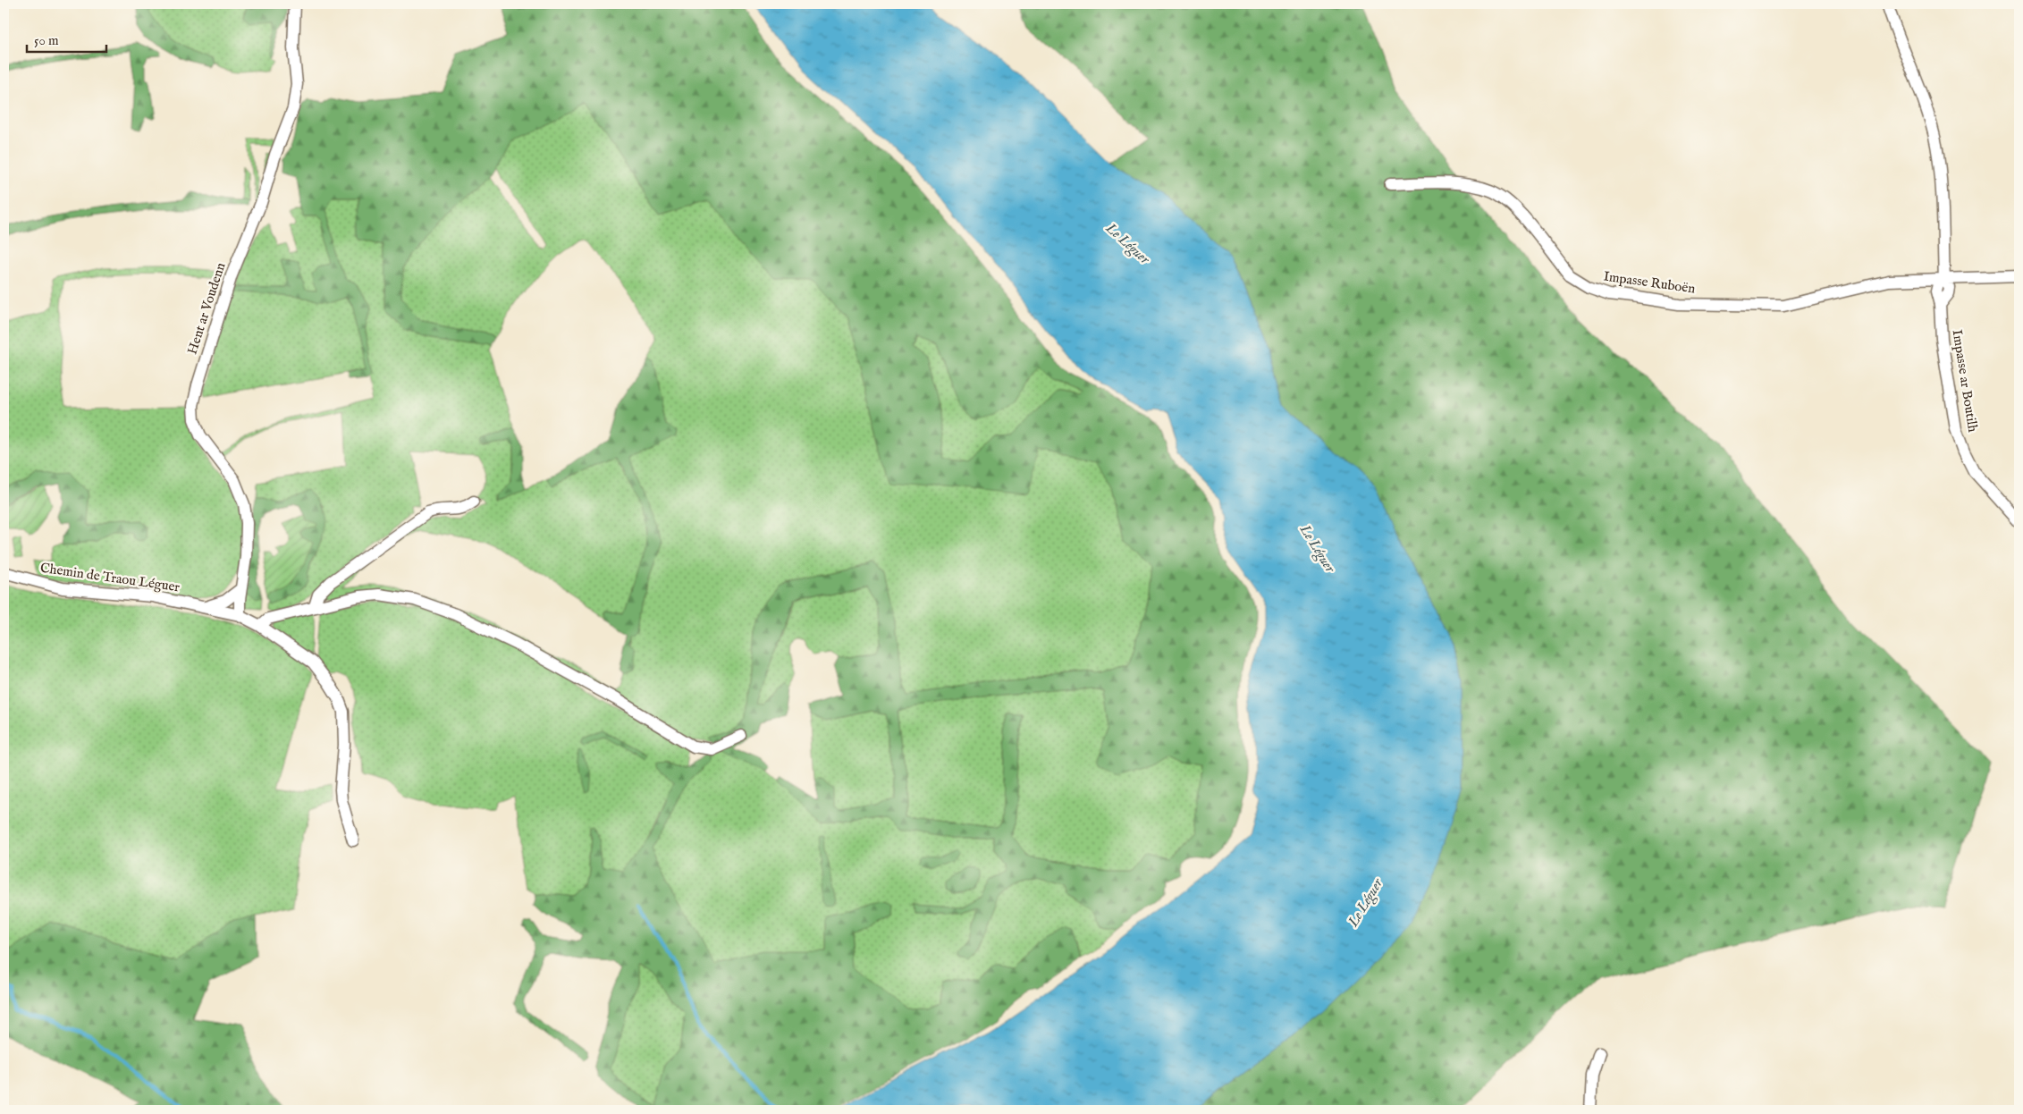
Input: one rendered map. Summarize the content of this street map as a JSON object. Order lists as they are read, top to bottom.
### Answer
{
  "streets": {
    "street": [
      "Impasse Ruboën",
      "Hent ar Voudenn",
      "Impasse ar Boutilh",
      "Chemin de Traou Léguer"
    ]
  },
  "crossings": [
    ["Impasse Ruboën", "Impasse ar Boutilh"],
    ["Hent ar Voudenn", "Chemin de Traou Léguer"]
  ],
  "water": ["Le Léguer"],
  "scale_bar": "50 m"
}
